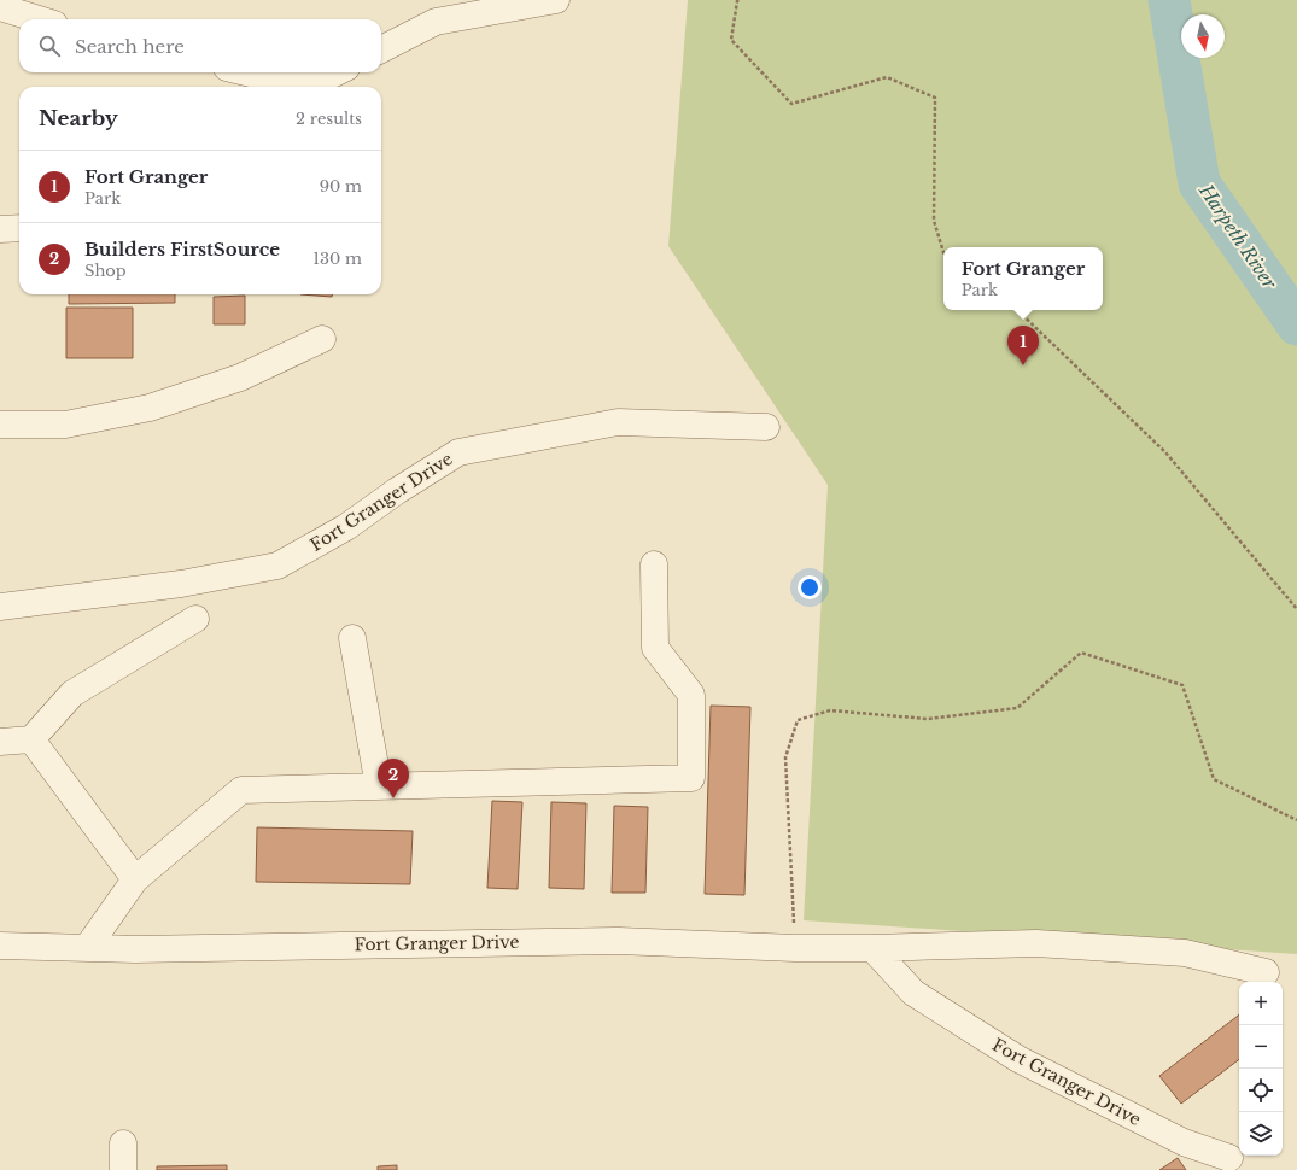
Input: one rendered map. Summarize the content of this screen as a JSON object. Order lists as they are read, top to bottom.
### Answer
{
  "streets": {
    "street": ["Fort Granger Drive"]
  },
  "water": ["Harpeth River"],
  "north": "bottom",
  "page": {
    "search": "Search here",
    "heading": ["Nearby", "2 results"],
    "list": [
      {
        "mark": "1",
        "name": "Fort Granger",
        "note": "Park",
        "value": "90 m"
      },
      {
        "mark": "2",
        "name": "Builders FirstSource",
        "note": "Shop",
        "value": "130 m"
      }
    ],
    "popup": ["Fort Granger", "Park"],
    "pins": ["1", "2"],
    "map_buttons": ["+", "−"]
  }
}
